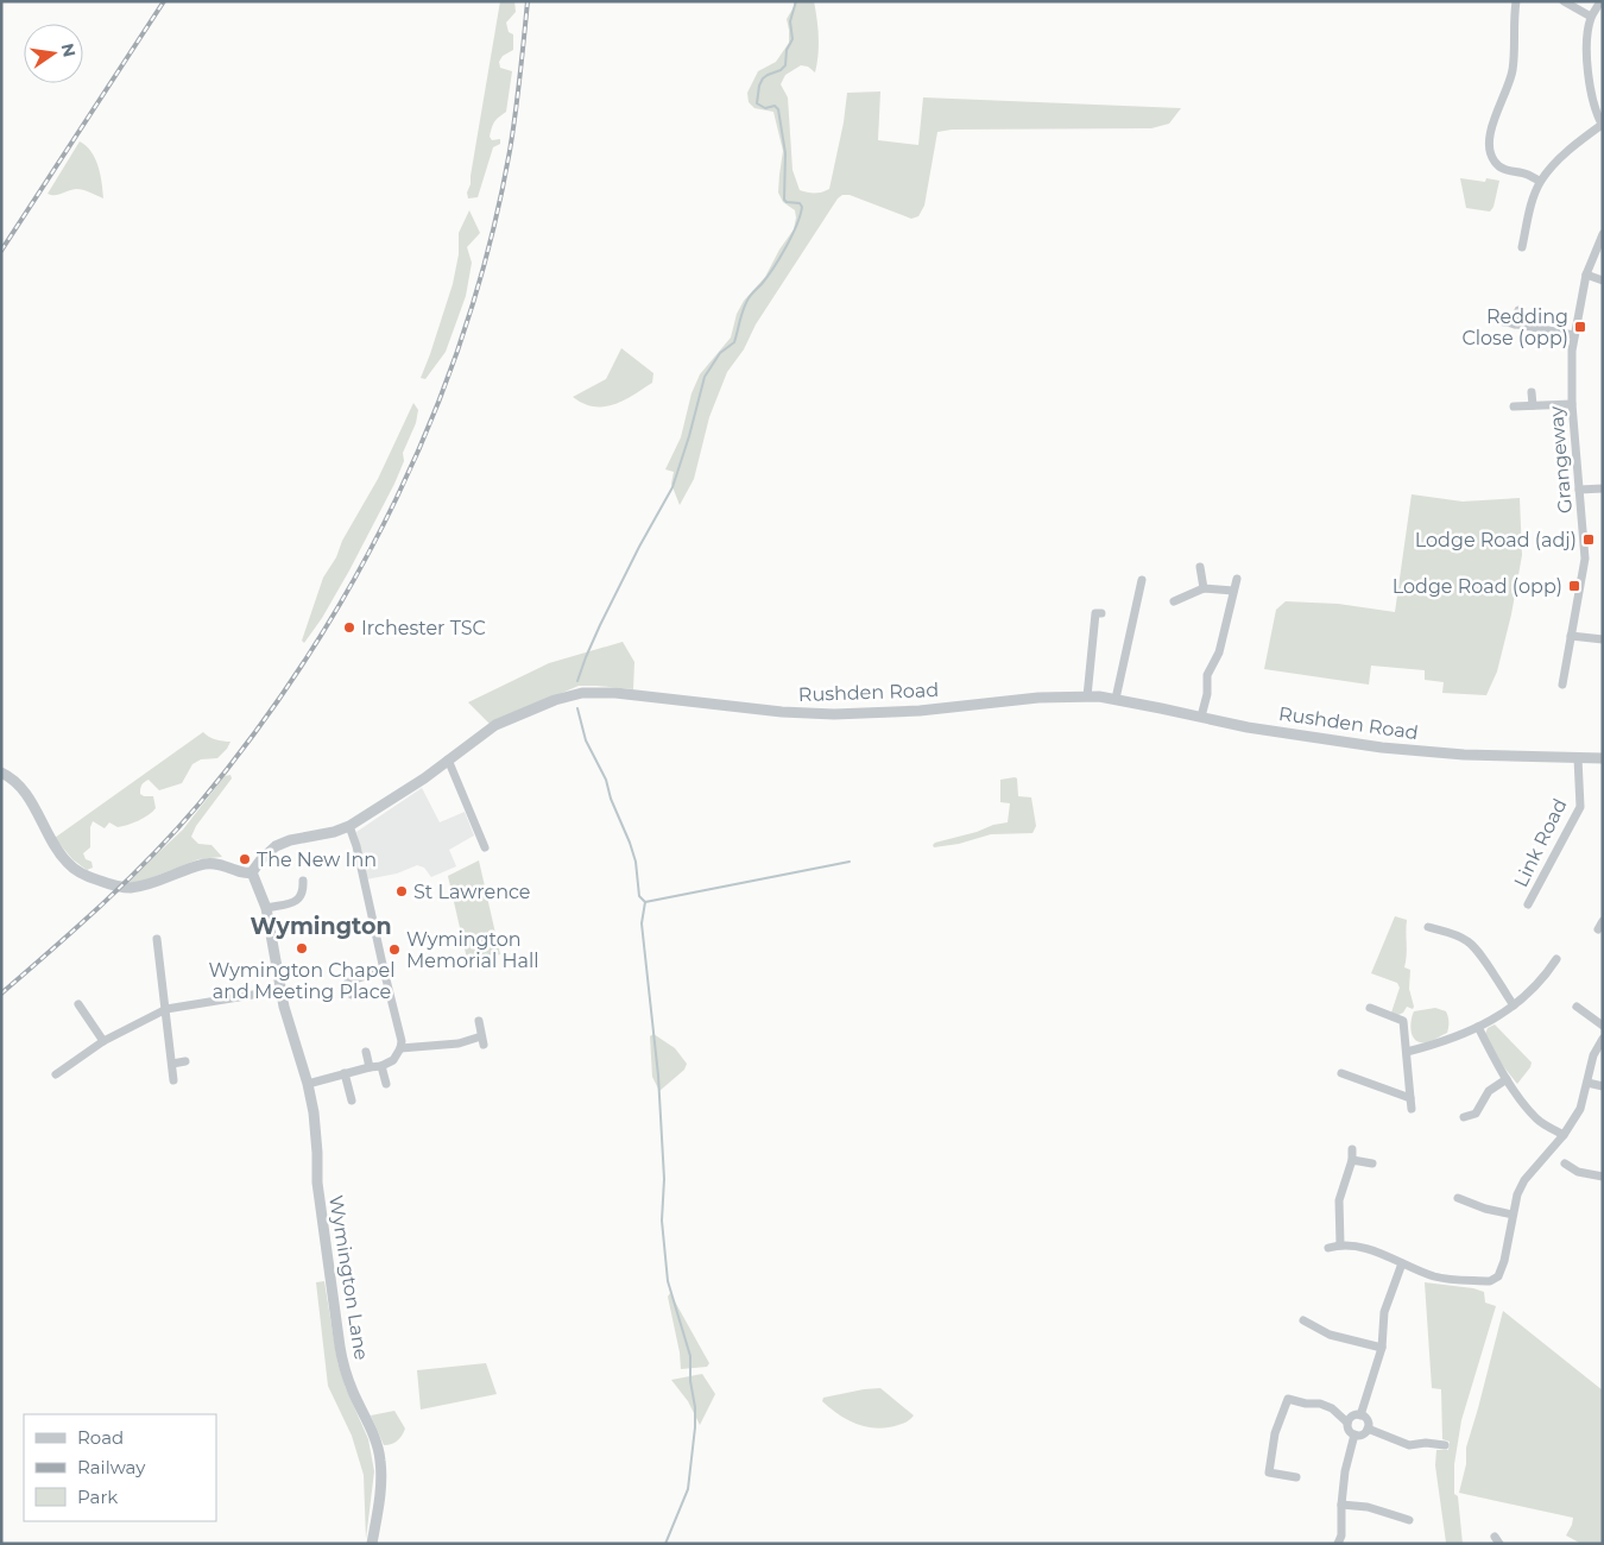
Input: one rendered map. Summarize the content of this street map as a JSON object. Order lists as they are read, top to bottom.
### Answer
{
  "streets": {
    "street": [
      "Grangeway",
      "Rushden Road",
      "Link Road",
      "Wymington Lane"
    ]
  },
  "crossings": [
    ["Rushden Road", "Link Road"],
    ["Rushden Road", "Wymington Lane"]
  ],
  "districts": ["Wymington"],
  "places": {
    "transit": ["Redding Close (opp)", "Lodge Road (adj)", "Lodge Road (opp)"],
    "other": [
      "Irchester TSC",
      "The New Inn",
      "St Lawrence",
      "Wymington Chapel and Meeting Place",
      "Wymington Memorial Hall"
    ]
  },
  "legend": ["Road", "Railway", "Park"],
  "north": "right"
}
